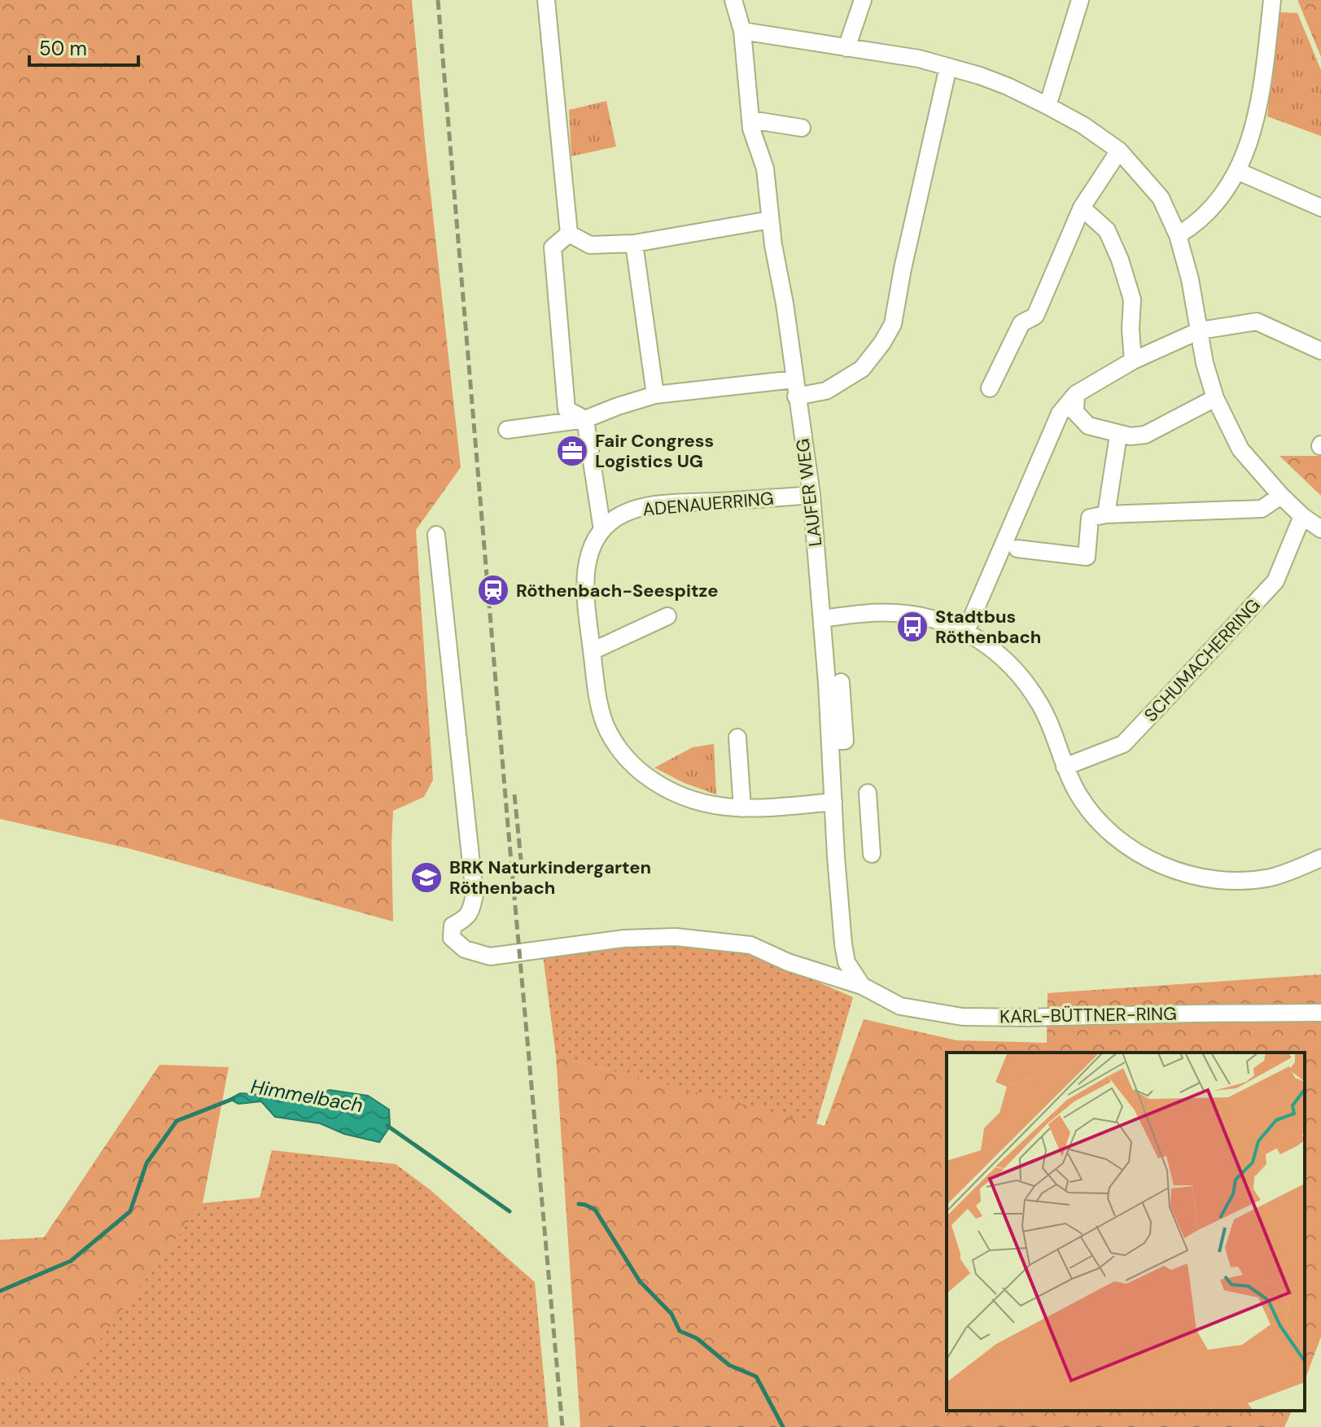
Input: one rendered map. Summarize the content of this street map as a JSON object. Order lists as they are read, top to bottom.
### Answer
{
  "streets": {
    "street": [
      "LAUFER WEG",
      "ADENAUERRING",
      "SCHUMACHERRING",
      "KARL-BÜTTNER-RING"
    ]
  },
  "crossings": [
    ["LAUFER WEG", "ADENAUERRING"],
    ["LAUFER WEG", "KARL-BÜTTNER-RING"]
  ],
  "water": ["Himmelbach"],
  "places": {
    "office": ["Fair Congress Logistics UG"],
    "station": ["Röthenbach-Seespitze"],
    "bus stop": ["Stadtbus Röthenbach"],
    "school or university": ["BRK Naturkindergarten Röthenbach"]
  },
  "scale_bar": "50 m"
}
